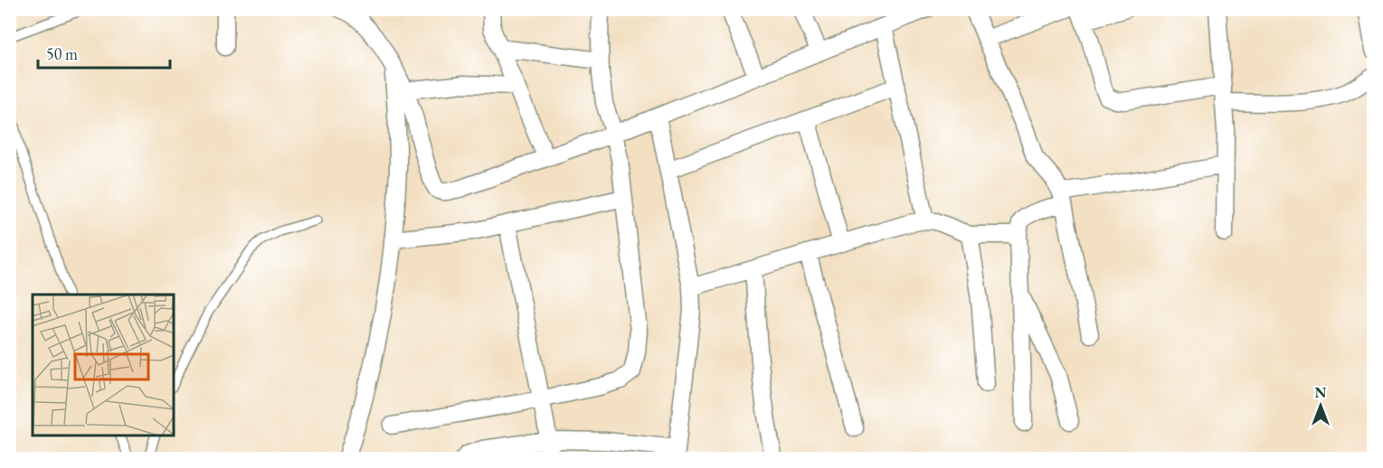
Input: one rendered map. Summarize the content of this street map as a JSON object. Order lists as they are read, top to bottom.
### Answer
{
  "scale_bar": "50 m",
  "north": "top"
}
